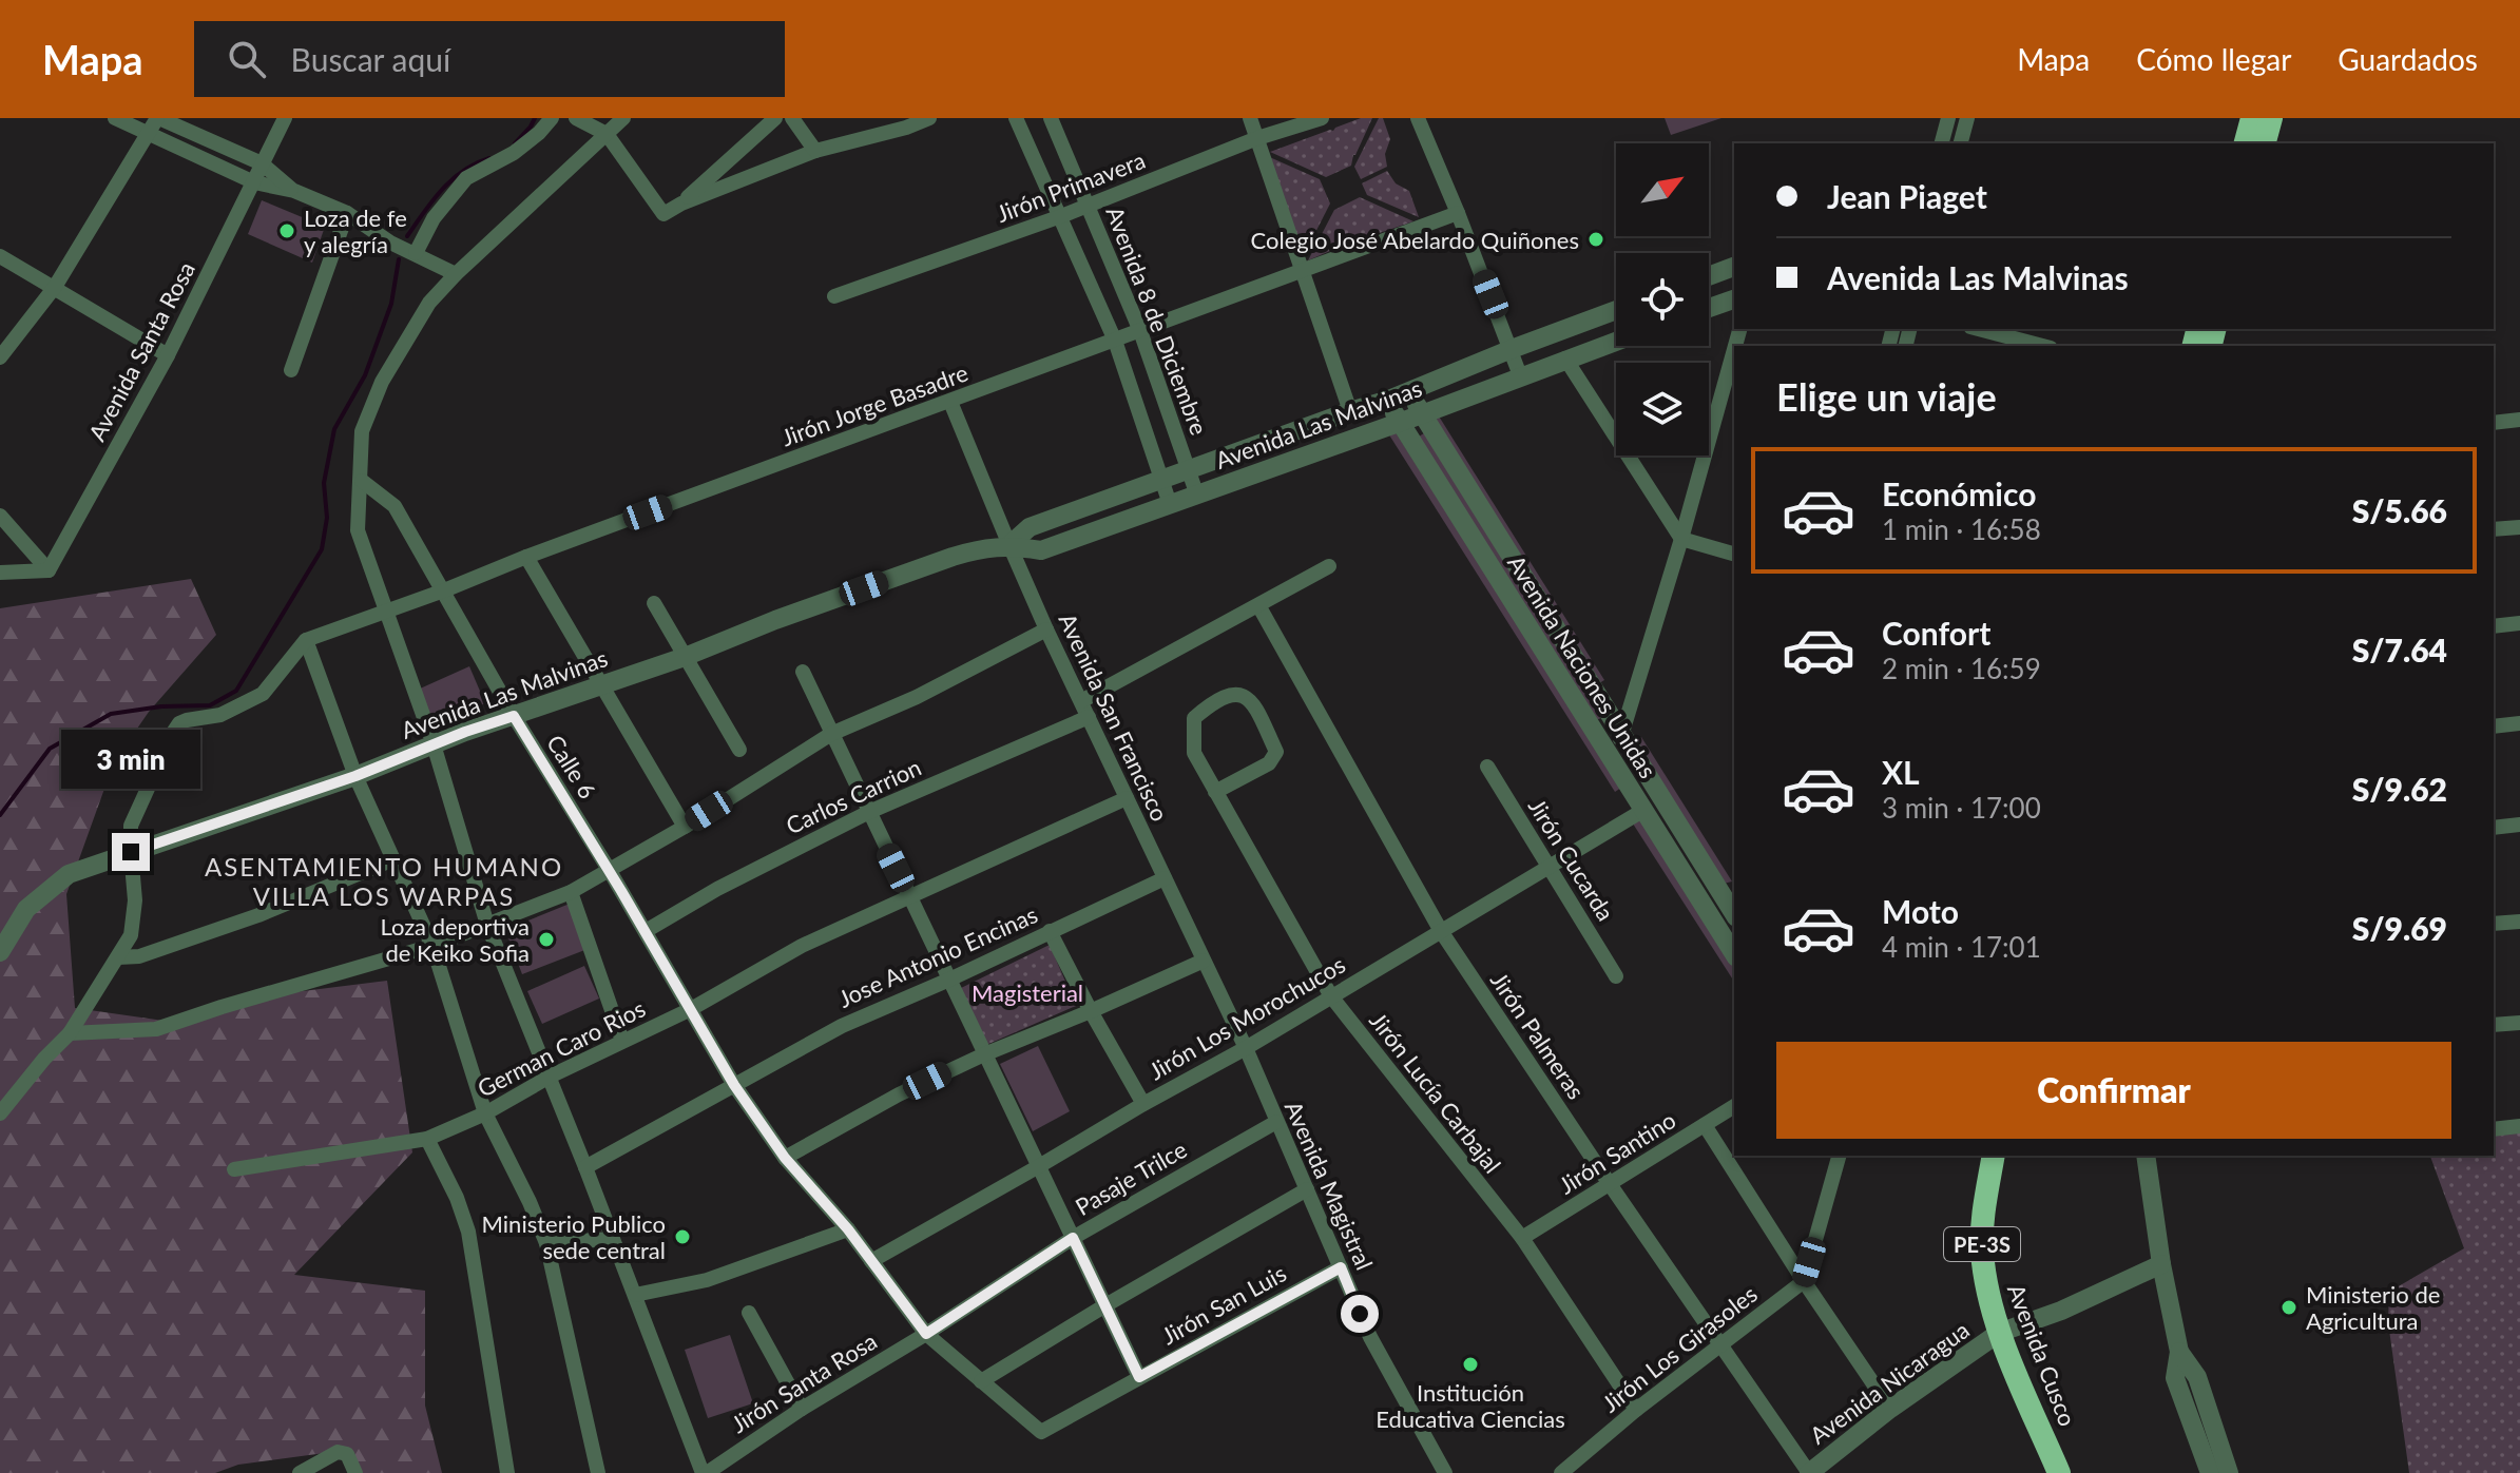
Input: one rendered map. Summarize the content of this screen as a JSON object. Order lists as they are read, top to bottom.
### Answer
{
  "streets": {
    "highway": ["PE-3S", "Avenida Cusco"],
    "street": [
      "Jirón Primavera",
      "Avenida 8 de Diciembre",
      "Avenida Santa Rosa",
      "Jirón Jorge Basadre",
      "Avenida Las Malvinas",
      "Avenida Naciones Unidas",
      "Avenida San Francisco",
      "Calle 6",
      "Carlos Carrion",
      "Jirón Cucarda",
      "Jose Antonio Encinas",
      "Jirón Los Morochucos",
      "Jirón Palmeras",
      "German Caro Rios",
      "Jirón Lucía Carbajal",
      "Jirón Santino",
      "Pasaje Trilce",
      "Avenida Magistral",
      "Jirón San Luis",
      "Jirón Los Girasoles",
      "Jirón Santa Rosa",
      "Avenida Nicaragua"
    ]
  },
  "crossings": [
    ["Jirón Primavera", "Avenida 8 de Diciembre"],
    ["Avenida 8 de Diciembre", "Jirón Jorge Basadre"],
    ["Avenida 8 de Diciembre", "Avenida Las Malvinas"],
    ["Jirón Jorge Basadre", "Avenida San Francisco"],
    ["Jirón Jorge Basadre", "Calle 6"],
    ["Avenida Las Malvinas", "Avenida Naciones Unidas"],
    ["Avenida Las Malvinas", "Avenida San Francisco"],
    ["Avenida Las Malvinas", "Calle 6"],
    ["Avenida Naciones Unidas", "Jirón Los Morochucos"],
    ["Avenida San Francisco", "Carlos Carrion"],
    ["Avenida San Francisco", "Jose Antonio Encinas"],
    ["Avenida San Francisco", "Jirón Los Morochucos"],
    ["Avenida San Francisco", "German Caro Rios"],
    ["Avenida San Francisco", "Avenida Magistral"],
    ["Calle 6", "Carlos Carrion"],
    ["Calle 6", "Jose Antonio Encinas"],
    ["Calle 6", "Jirón Los Morochucos"],
    ["Calle 6", "German Caro Rios"],
    ["Calle 6", "Pasaje Trilce"],
    ["Calle 6", "Jirón San Luis"],
    ["Calle 6", "Jirón Santa Rosa"],
    ["Jirón Cucarda", "Jirón Los Morochucos"],
    ["Jirón Los Morochucos", "Jirón Palmeras"],
    ["Jirón Los Morochucos", "Jirón Lucía Carbajal"],
    ["Jirón Los Morochucos", "Avenida Magistral"],
    ["Jirón Palmeras", "Jirón Santino"],
    ["Jirón Palmeras", "Jirón Los Girasoles"],
    ["Jirón Palmeras", "Avenida Nicaragua"],
    ["Jirón Lucía Carbajal", "Jirón Santino"],
    ["Jirón Lucía Carbajal", "Jirón Los Girasoles"],
    ["Pasaje Trilce", "Avenida Magistral"],
    ["Pasaje Trilce", "Jirón Santa Rosa"],
    ["Avenida Magistral", "Jirón San Luis"],
    ["Avenida Cusco", "Avenida Nicaragua"]
  ],
  "districts": ["ASENTAMIENTO HUMANO VILLA LOS WARPAS"],
  "parks": ["Magisterial"],
  "places": [
    "Loza de fe y alegría",
    "Colegio José Abelardo Quiñones",
    "Loza deportiva de Keiko Sofia",
    "Ministerio Publico sede central",
    "Ministerio de Agricultura",
    "Institución Educativa Ciencias"
  ],
  "north": "top right",
  "page": {
    "header": "Mapa",
    "search": "Buscar aquí",
    "nav": ["Mapa", "Cómo llegar", "Guardados"],
    "banner": ["Jean Piaget", "Avenida Las Malvinas"],
    "heading": "Elige un viaje",
    "list": [
      {
        "name": "Económico",
        "note": "1 min · 16:58",
        "value": "S/5.66"
      },
      {
        "name": "Confort",
        "note": "2 min · 16:59",
        "value": "S/7.64"
      },
      {
        "name": "XL",
        "note": "3 min · 17:00",
        "value": "S/9.62"
      },
      {
        "name": "Moto",
        "note": "4 min · 17:01",
        "value": "S/9.69"
      }
    ],
    "bubble": "3 min",
    "buttons": "Confirmar"
  }
}
